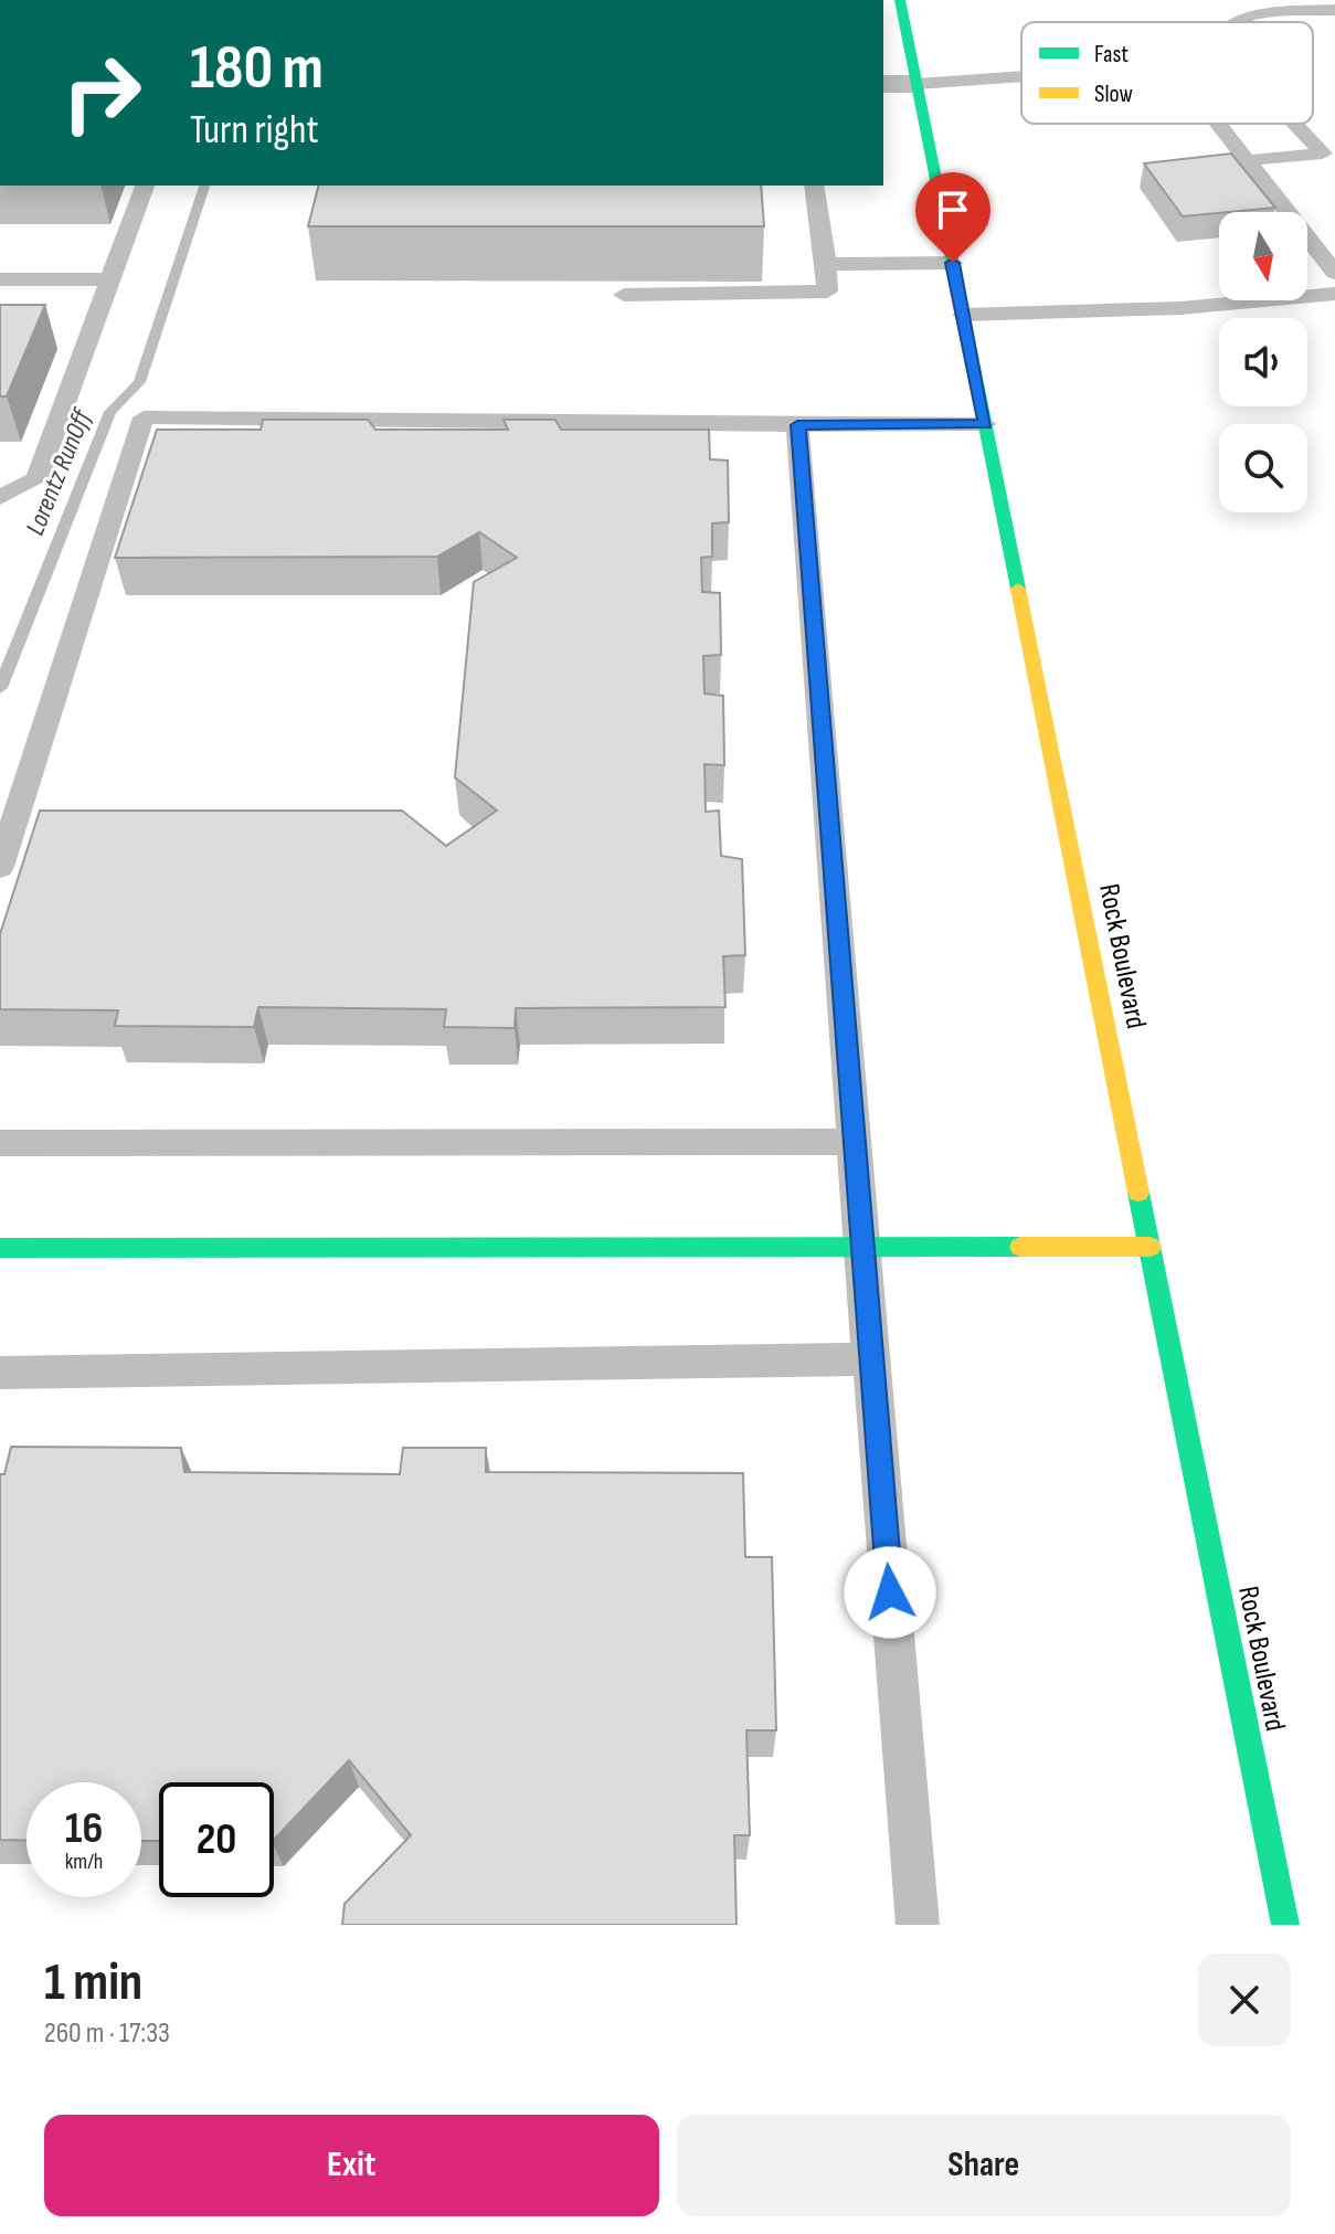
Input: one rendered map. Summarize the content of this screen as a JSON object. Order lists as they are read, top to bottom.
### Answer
{
  "streets": {
    "main road": ["Rock Boulevard"]
  },
  "water": ["Lorentz RunOff"],
  "legend": ["Fast", "Slow"],
  "north": "bottom",
  "page": {
    "turn": ["180 m", "Turn right"],
    "speed": "16 km/h",
    "limit": "20",
    "heading": ["1 min", "260 m · 17:33"],
    "buttons": ["Exit", "Share"]
  }
}
